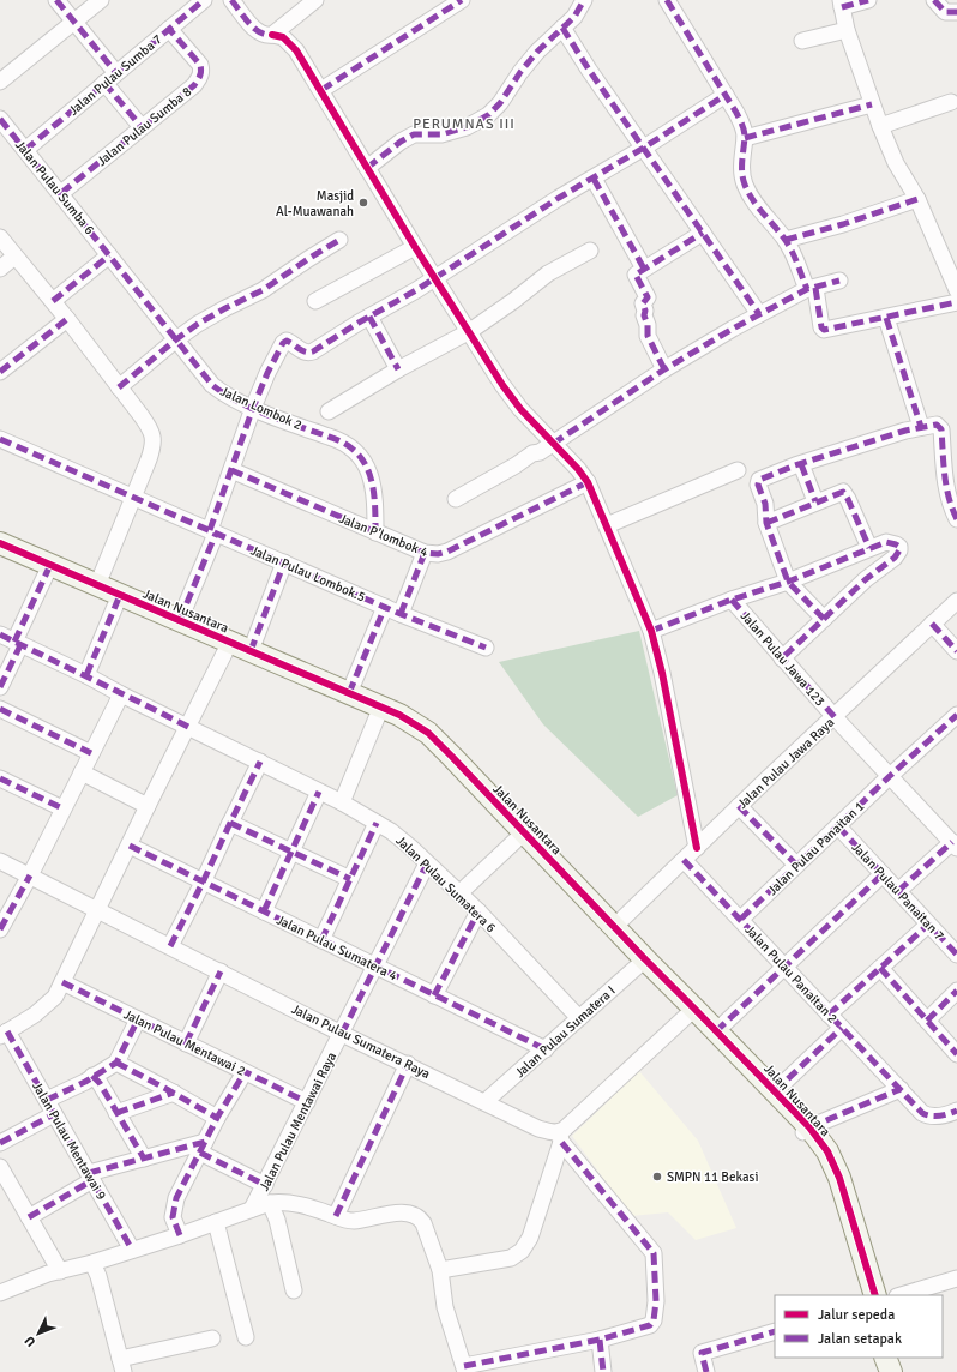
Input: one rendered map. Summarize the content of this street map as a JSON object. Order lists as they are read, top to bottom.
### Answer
{
  "streets": {
    "street": [
      "Jalan Pulau Sumba 7",
      "Jalan Pulau Sumba 8",
      "Jalan Pulau Sumba 6",
      "Jalan Lombok 2",
      "Jalan P'lombok 4",
      "Jalan Pulau Lombok.5",
      "Jalan Nusantara",
      "Jalan Pulau Jawa 123",
      "Jalan Pulau Jawa Raya",
      "Jalan Pulau Panaitan 1",
      "Jalan Pulau Sumatera 6",
      "Jalan Pulau Panaitan 7",
      "Jalan Pulau Sumatera 4",
      "Jalan Pulau Panaitan 2",
      "Jalan Pulau Sumatera I",
      "Jalan Pulau Sumatera Raya",
      "Jalan Pulau Mentawai 2",
      "Jalan Pulau Mentawai Raya",
      "Jalan Pulau Mentawai 9"
    ]
  },
  "crossings": [
    ["Jalan Pulau Sumba 7", "Jalan Pulau Sumba 8"],
    ["Jalan Pulau Sumba 7", "Jalan Pulau Sumba 6"],
    ["Jalan Pulau Sumba 8", "Jalan Pulau Sumba 6"],
    ["Jalan Pulau Sumba 6", "Jalan Lombok 2"],
    ["Jalan Lombok 2", "Jalan P'lombok 4"],
    ["Jalan Nusantara", "Jalan Pulau Jawa Raya"],
    ["Jalan Nusantara", "Jalan Pulau Sumatera I"],
    ["Jalan Pulau Jawa 123", "Jalan Pulau Jawa Raya"],
    ["Jalan Pulau Jawa 123", "Jalan Pulau Panaitan 1"],
    ["Jalan Pulau Jawa Raya", "Jalan Pulau Panaitan 2"],
    ["Jalan Pulau Panaitan 1", "Jalan Pulau Panaitan 7"],
    ["Jalan Pulau Panaitan 1", "Jalan Pulau Panaitan 2"],
    ["Jalan Pulau Sumatera 6", "Jalan Pulau Sumatera I"],
    ["Jalan Pulau Sumatera 6", "Jalan Pulau Mentawai Raya"],
    ["Jalan Pulau Sumatera 4", "Jalan Pulau Sumatera I"],
    ["Jalan Pulau Sumatera 4", "Jalan Pulau Mentawai Raya"],
    ["Jalan Pulau Sumatera I", "Jalan Pulau Sumatera Raya"],
    ["Jalan Pulau Sumatera Raya", "Jalan Pulau Mentawai Raya"],
    ["Jalan Pulau Mentawai 2", "Jalan Pulau Mentawai Raya"]
  ],
  "districts": ["PERUMNAS III"],
  "places": ["Masjid Al-Muawanah", "SMPN 11 Bekasi"],
  "legend": ["Jalur sepeda", "Jalan setapak"],
  "north": "bottom left"
}
